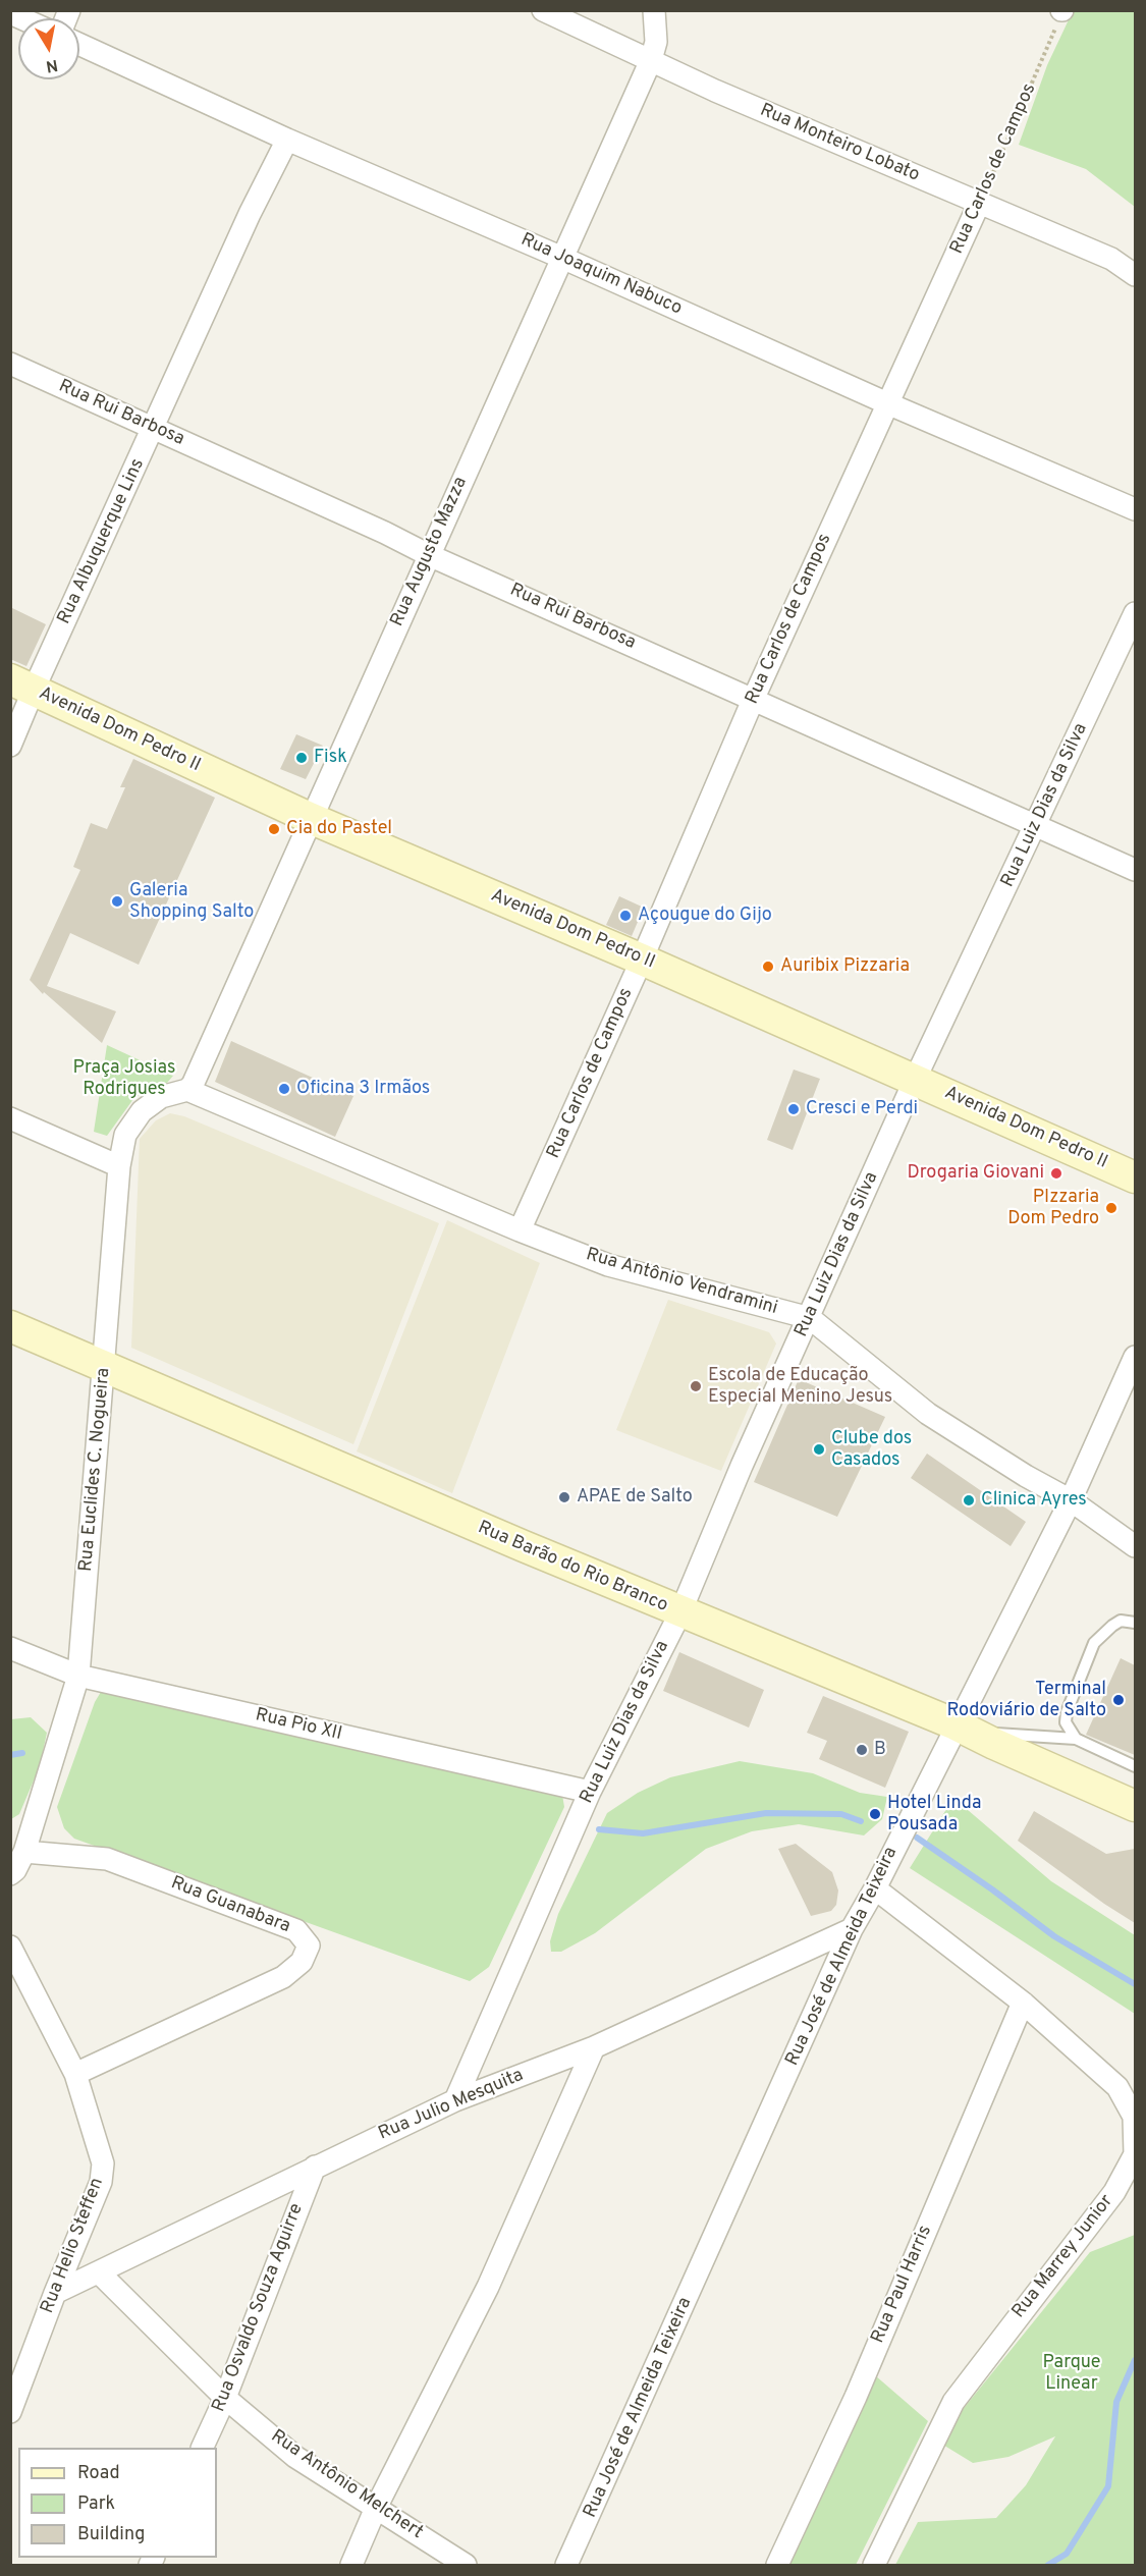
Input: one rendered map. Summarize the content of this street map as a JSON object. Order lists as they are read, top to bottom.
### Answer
{
  "streets": {
    "main road": ["Avenida Dom Pedro II", "Rua Barão do Rio Branco"],
    "street": [
      "Rua Monteiro Lobato",
      "Rua Carlos de Campos",
      "Rua Joaquim Nabuco",
      "Rua Rui Barbosa",
      "Rua Albuquerque Lins",
      "Rua Augusto Mazza",
      "Rua Luiz Dias da Silva",
      "Rua Antônio Vendramini",
      "Rua Euclides C. Nogueira",
      "Rua Pio XII",
      "Rua Guanabara",
      "Rua José de Almeida Teixeira",
      "Rua Julio Mesquita",
      "Rua Helio Steffen",
      "Rua Marrey Junior",
      "Rua Paul Harris",
      "Rua Osvaldo Souza Aguirre",
      "Rua Antônio Melchert"
    ]
  },
  "crossings": [
    ["Rua Monteiro Lobato", "Rua Carlos de Campos"],
    ["Rua Monteiro Lobato", "Rua Augusto Mazza"],
    ["Rua Carlos de Campos", "Rua Joaquim Nabuco"],
    ["Rua Carlos de Campos", "Rua Rui Barbosa"],
    ["Rua Carlos de Campos", "Avenida Dom Pedro II"],
    ["Rua Carlos de Campos", "Rua Antônio Vendramini"],
    ["Rua Joaquim Nabuco", "Rua Albuquerque Lins"],
    ["Rua Joaquim Nabuco", "Rua Augusto Mazza"],
    ["Rua Rui Barbosa", "Rua Albuquerque Lins"],
    ["Rua Rui Barbosa", "Rua Augusto Mazza"],
    ["Rua Rui Barbosa", "Rua Luiz Dias da Silva"],
    ["Rua Albuquerque Lins", "Avenida Dom Pedro II"],
    ["Rua Augusto Mazza", "Avenida Dom Pedro II"],
    ["Rua Augusto Mazza", "Rua Antônio Vendramini"],
    ["Rua Augusto Mazza", "Rua Euclides C. Nogueira"],
    ["Avenida Dom Pedro II", "Rua Luiz Dias da Silva"],
    ["Rua Luiz Dias da Silva", "Rua Antônio Vendramini"],
    ["Rua Luiz Dias da Silva", "Rua Barão do Rio Branco"],
    ["Rua Luiz Dias da Silva", "Rua Pio XII"],
    ["Rua Luiz Dias da Silva", "Rua Julio Mesquita"],
    ["Rua Antônio Vendramini", "Rua Euclides C. Nogueira"],
    ["Rua Antônio Vendramini", "Rua José de Almeida Teixeira"],
    ["Rua Euclides C. Nogueira", "Rua Barão do Rio Branco"],
    ["Rua Euclides C. Nogueira", "Rua Pio XII"],
    ["Rua Euclides C. Nogueira", "Rua Guanabara"],
    ["Rua Barão do Rio Branco", "Rua José de Almeida Teixeira"],
    ["Rua Guanabara", "Rua Helio Steffen"],
    ["Rua José de Almeida Teixeira", "Rua Julio Mesquita"],
    ["Rua José de Almeida Teixeira", "Rua Marrey Junior"],
    ["Rua Julio Mesquita", "Rua Helio Steffen"],
    ["Rua Julio Mesquita", "Rua Osvaldo Souza Aguirre"],
    ["Rua Julio Mesquita", "Rua Antônio Melchert"],
    ["Rua Marrey Junior", "Rua Paul Harris"],
    ["Rua Osvaldo Souza Aguirre", "Rua Antônio Melchert"]
  ],
  "parks": ["Praça Josias Rodrigues", "Parque Linear"],
  "places": [
    "Fisk",
    "Cia do Pastel",
    "Galeria Shopping Salto",
    "Açougue do Gijo",
    "Auribix Pizzaria",
    "Oficina 3 Irmãos",
    "Cresci e Perdi",
    "Drogaria Giovani",
    "PIzzaria Dom Pedro",
    "Escola de Educação Especial Menino Jesus",
    "Clube dos Casados",
    "APAE de Salto",
    "Clinica Ayres",
    "Terminal Rodoviário de Salto",
    "B",
    "Hotel Linda Pousada"
  ],
  "legend": ["Road", "Park", "Building"],
  "north": "bottom"
}
